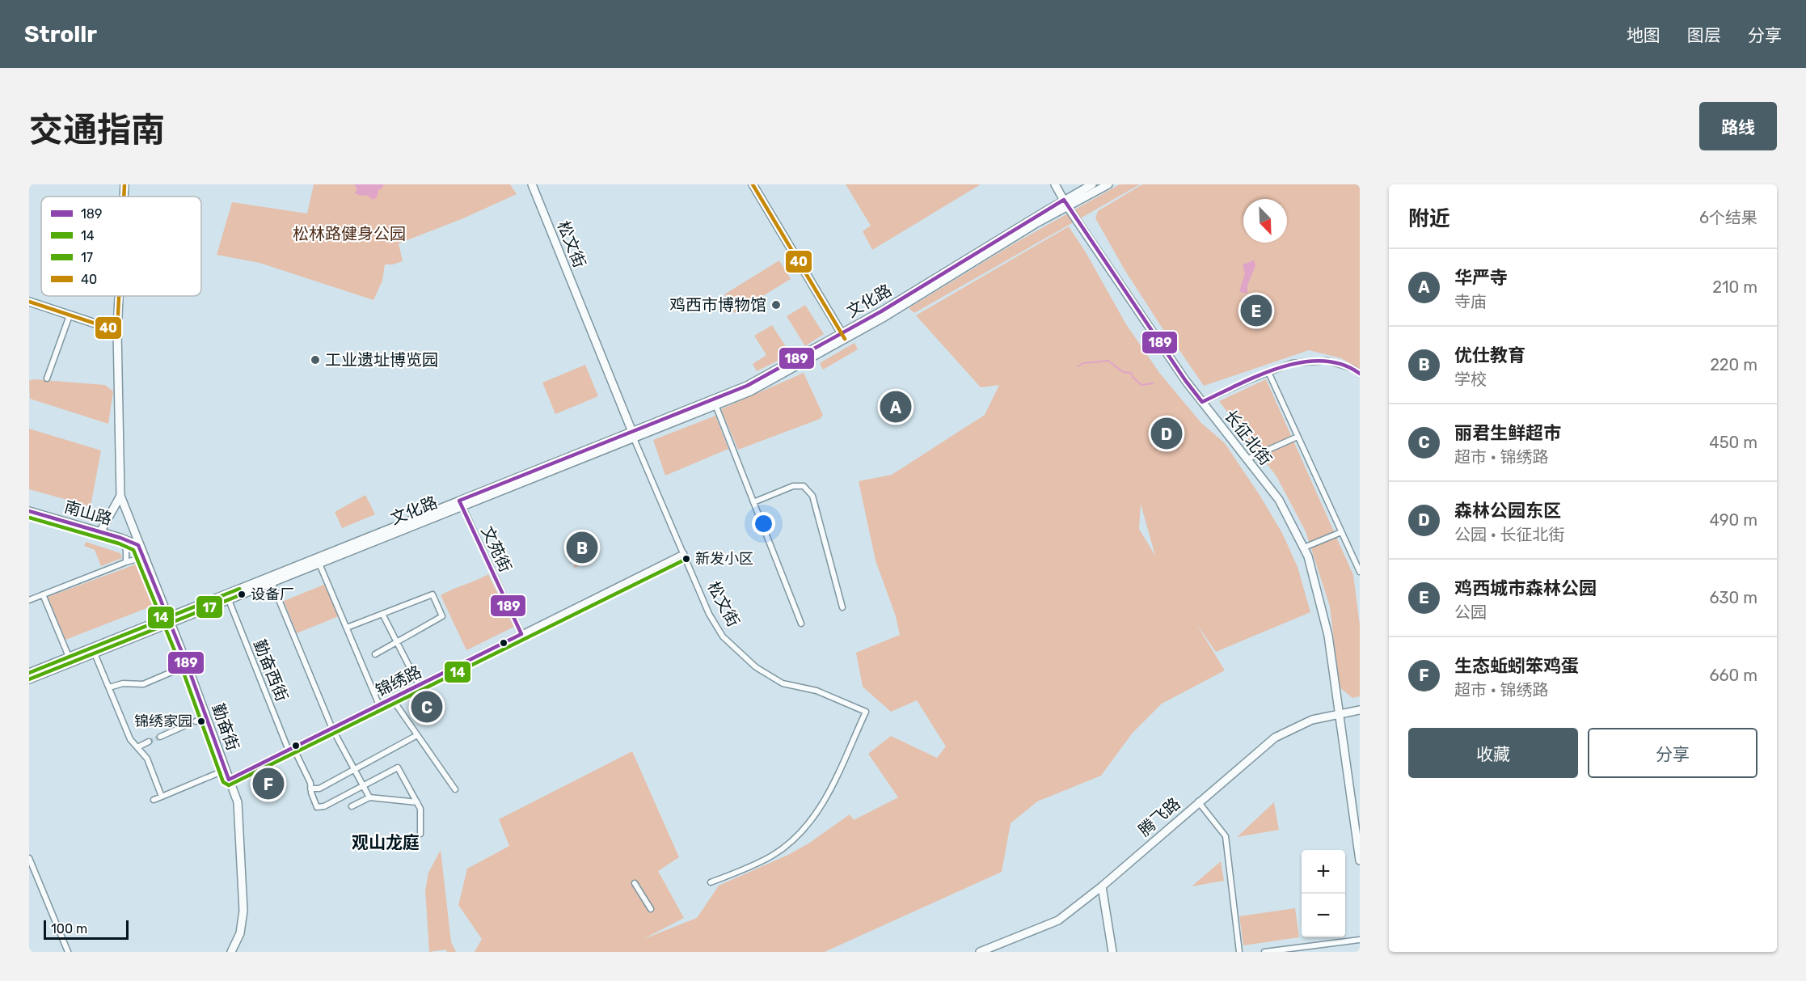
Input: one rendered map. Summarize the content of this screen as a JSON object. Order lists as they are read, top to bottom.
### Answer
{
  "streets": {
    "main road": [
      "松文街",
      "文化路",
      "长征北街",
      "南山路",
      "勤奋街",
      "腾飞路"
    ],
    "street": ["文苑街", "勤奋西街", "锦绣路"]
  },
  "crossings": [
    ["松文街", "文化路"],
    ["松文街", "锦绣路"],
    ["文化路", "长征北街"],
    ["文化路", "文苑街"],
    ["文化路", "勤奋西街"],
    ["文化路", "勤奋街"],
    ["长征北街", "腾飞路"],
    ["南山路", "勤奋街"],
    ["文苑街", "锦绣路"],
    ["勤奋西街", "锦绣路"],
    ["锦绣路", "勤奋街"]
  ],
  "districts": ["观山龙庭"],
  "parks": ["松林路健身公园"],
  "places": [
    "鸡西市博物馆",
    "工业遗址博览园",
    "新发小区",
    "设备厂",
    "锦绣家园"
  ],
  "lines": [
    "transit line 40",
    "transit line 189",
    "transit line 14",
    "transit line 17"
  ],
  "legend": [
    "189",
    "14",
    "17",
    "40"
  ],
  "scale_bar": "100 m",
  "north": "bottom right",
  "page": {
    "header": "Strollr",
    "nav": ["地图", "图层", "分享"],
    "title": "交通指南",
    "buttons": [
      "路线",
      ["收藏", "分享"]
    ],
    "heading": ["附近", "6个结果"],
    "list": [
      {
        "mark": "A",
        "name": "华严寺",
        "note": "寺庙",
        "value": "210 m"
      },
      {
        "mark": "B",
        "name": "优仕教育",
        "note": "学校",
        "value": "220 m"
      },
      {
        "mark": "C",
        "name": "丽君生鲜超市",
        "note": "超市 · 锦绣路",
        "value": "450 m"
      },
      {
        "mark": "D",
        "name": "森林公园东区",
        "note": "公园 · 长征北街",
        "value": "490 m"
      },
      {
        "mark": "E",
        "name": "鸡西城市森林公园",
        "note": "公园",
        "value": "630 m"
      },
      {
        "mark": "F",
        "name": "生态蚯蚓笨鸡蛋",
        "note": "超市 · 锦绣路",
        "value": "660 m"
      }
    ],
    "pins": [
      "E",
      "A",
      "D",
      "B",
      "C",
      "F"
    ],
    "map_buttons": ["+", "−"],
    "scale": "100 m"
  }
}
